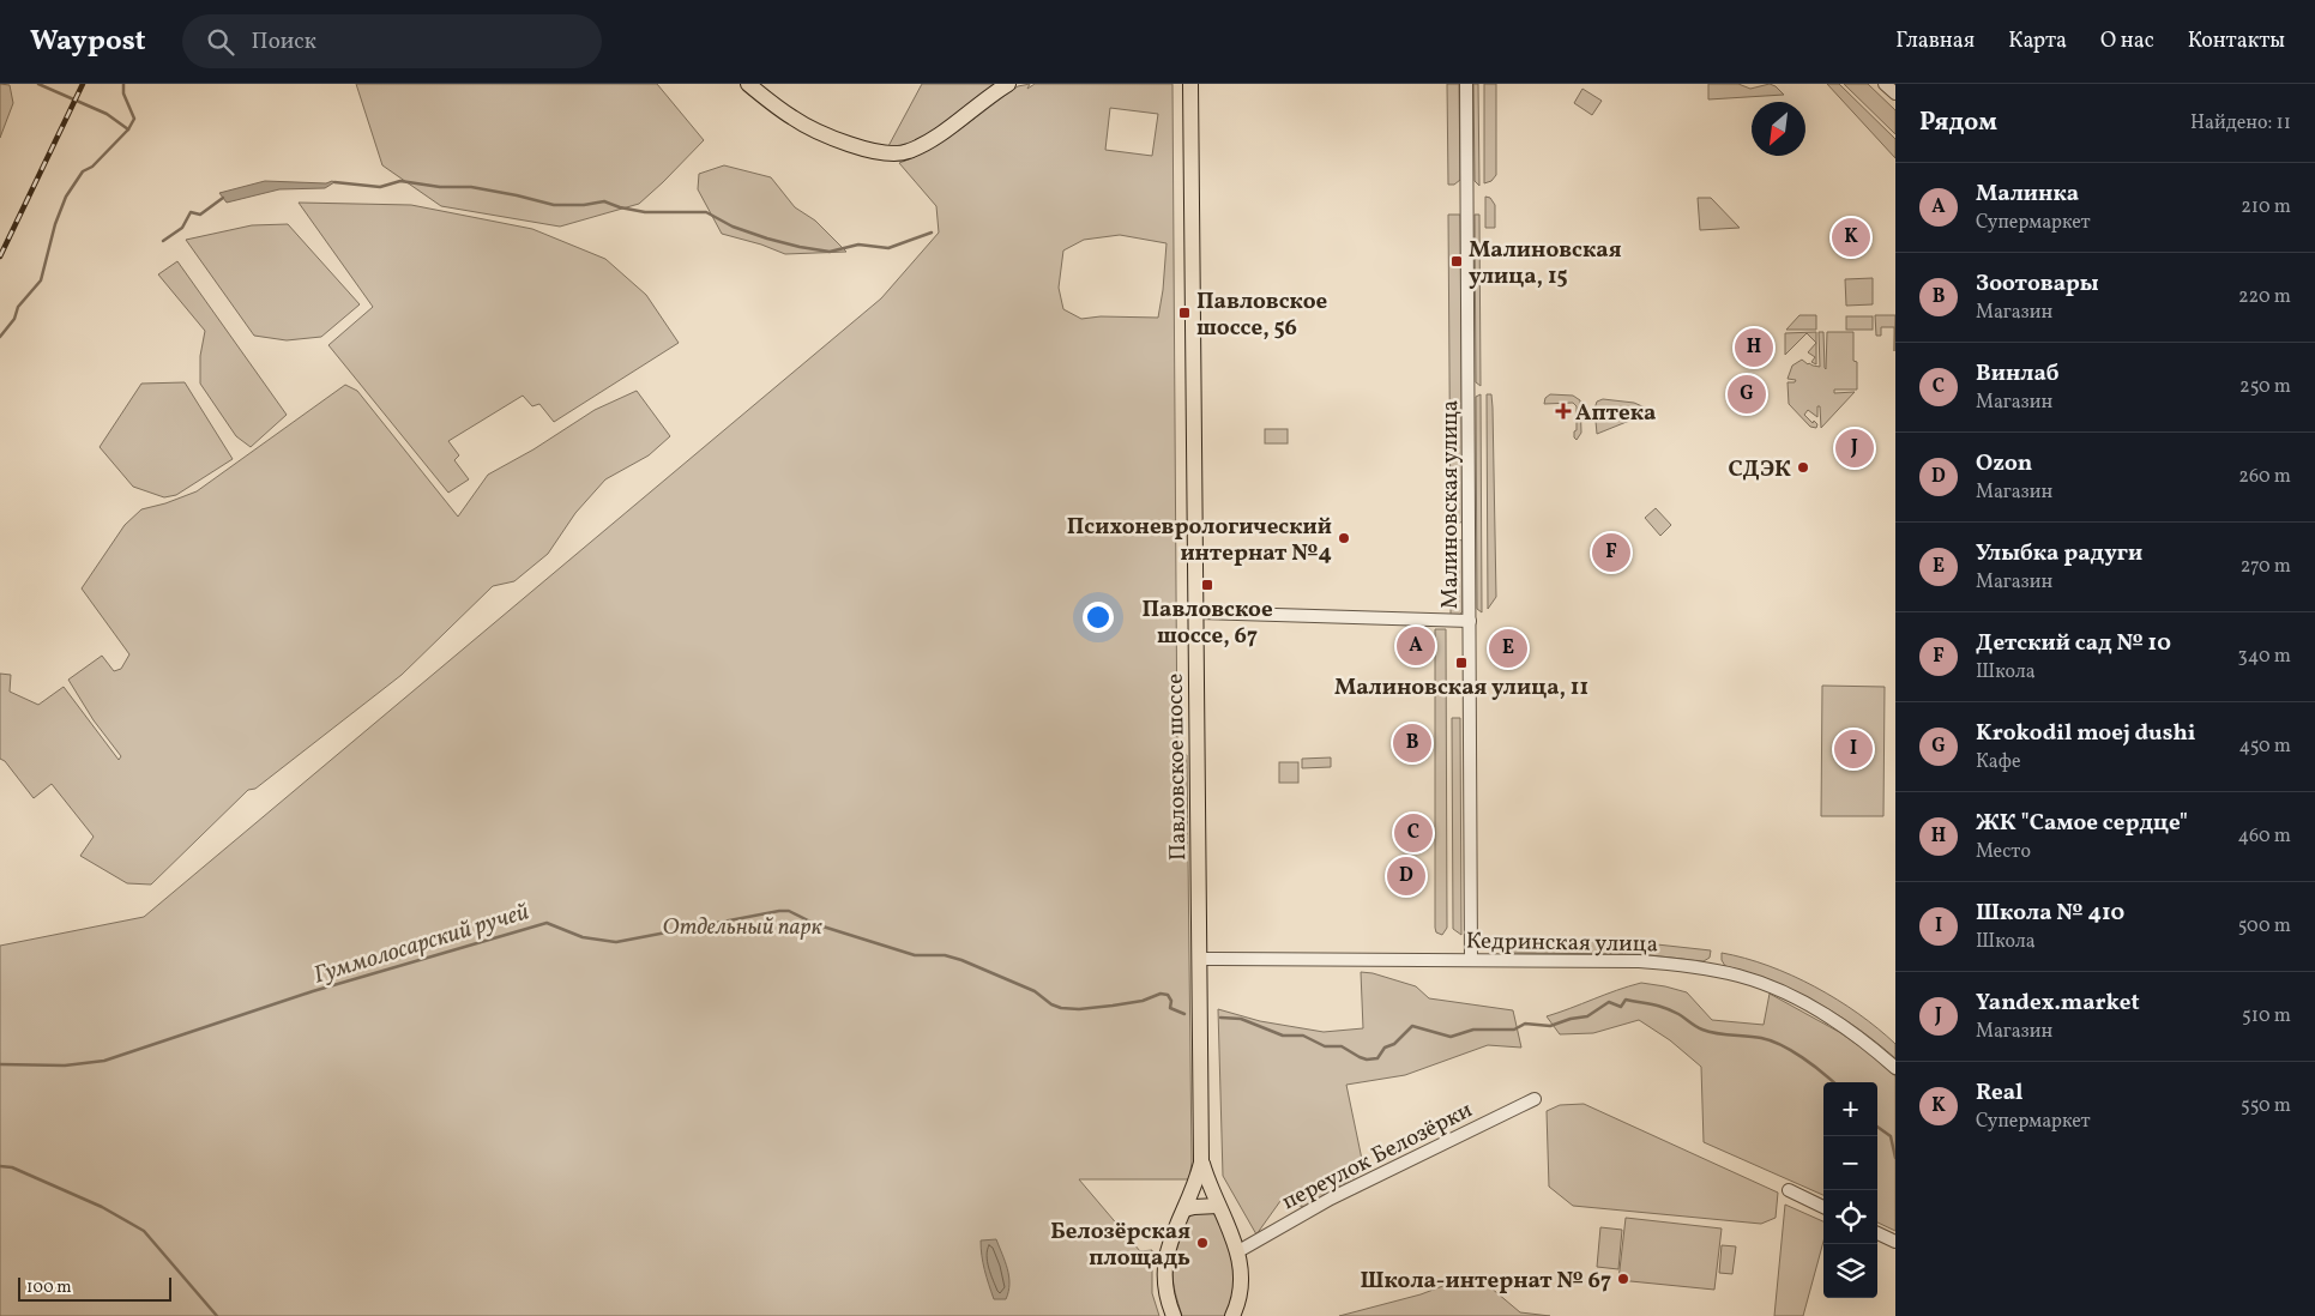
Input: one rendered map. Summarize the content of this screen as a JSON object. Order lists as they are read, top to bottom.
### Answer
{
  "streets": {
    "main road": ["Павловское шоссе"],
    "street": ["Малиновская улица", "Кедринская улица", "переулок Белозёрки"]
  },
  "crossings": [
    ["Малиновская улица", "Кедринская улица"],
    ["Павловское шоссе", "Кедринская улица"]
  ],
  "water": ["Гуммолосарский ручей"],
  "parks": ["Отдельный парк"],
  "places": {
    "transit": [
      "Малиновская улица, 15",
      "Павловское шоссе, 56",
      "Павловское шоссе, 67",
      "Малиновская улица, 11"
    ],
    "health": ["Аптека"],
    "other": [
      "СДЭК",
      "Психоневрологический интернат №4",
      "Белозёрская площадь",
      "Школа-интернат № 67"
    ]
  },
  "scale_bar": "100 m",
  "north": "bottom left",
  "page": {
    "header": "Waypost",
    "search": "Поиск",
    "nav": [
      "Главная",
      "Карта",
      "О нас",
      "Контакты"
    ],
    "heading": ["Рядом", "Найдено: 11"],
    "list": [
      {
        "mark": "A",
        "name": "Малинка",
        "note": "Супермаркет",
        "value": "210 m"
      },
      {
        "mark": "B",
        "name": "Зоотовары",
        "note": "Магазин",
        "value": "220 m"
      },
      {
        "mark": "C",
        "name": "Винлаб",
        "note": "Магазин",
        "value": "250 m"
      },
      {
        "mark": "D",
        "name": "Ozon",
        "note": "Магазин",
        "value": "260 m"
      },
      {
        "mark": "E",
        "name": "Улыбка радуги",
        "note": "Магазин",
        "value": "270 m"
      },
      {
        "mark": "F",
        "name": "Детский сад № 10",
        "note": "Школа",
        "value": "340 m"
      },
      {
        "mark": "G",
        "name": "Krokodil moej dushi",
        "note": "Кафе",
        "value": "450 m"
      },
      {
        "mark": "H",
        "name": "ЖК \"Самое сердце\"",
        "note": "Место",
        "value": "460 m"
      },
      {
        "mark": "I",
        "name": "Школа № 410",
        "note": "Школа",
        "value": "500 m"
      },
      {
        "mark": "J",
        "name": "Yandex.market",
        "note": "Магазин",
        "value": "510 m"
      },
      {
        "mark": "K",
        "name": "Real",
        "note": "Супермаркет",
        "value": "550 m"
      }
    ],
    "pins": [
      "K",
      "H",
      "G",
      "J",
      "F",
      "A",
      "E",
      "B",
      "I",
      "C",
      "D"
    ],
    "map_buttons": ["+", "−"],
    "scale": "100 m"
  }
}
